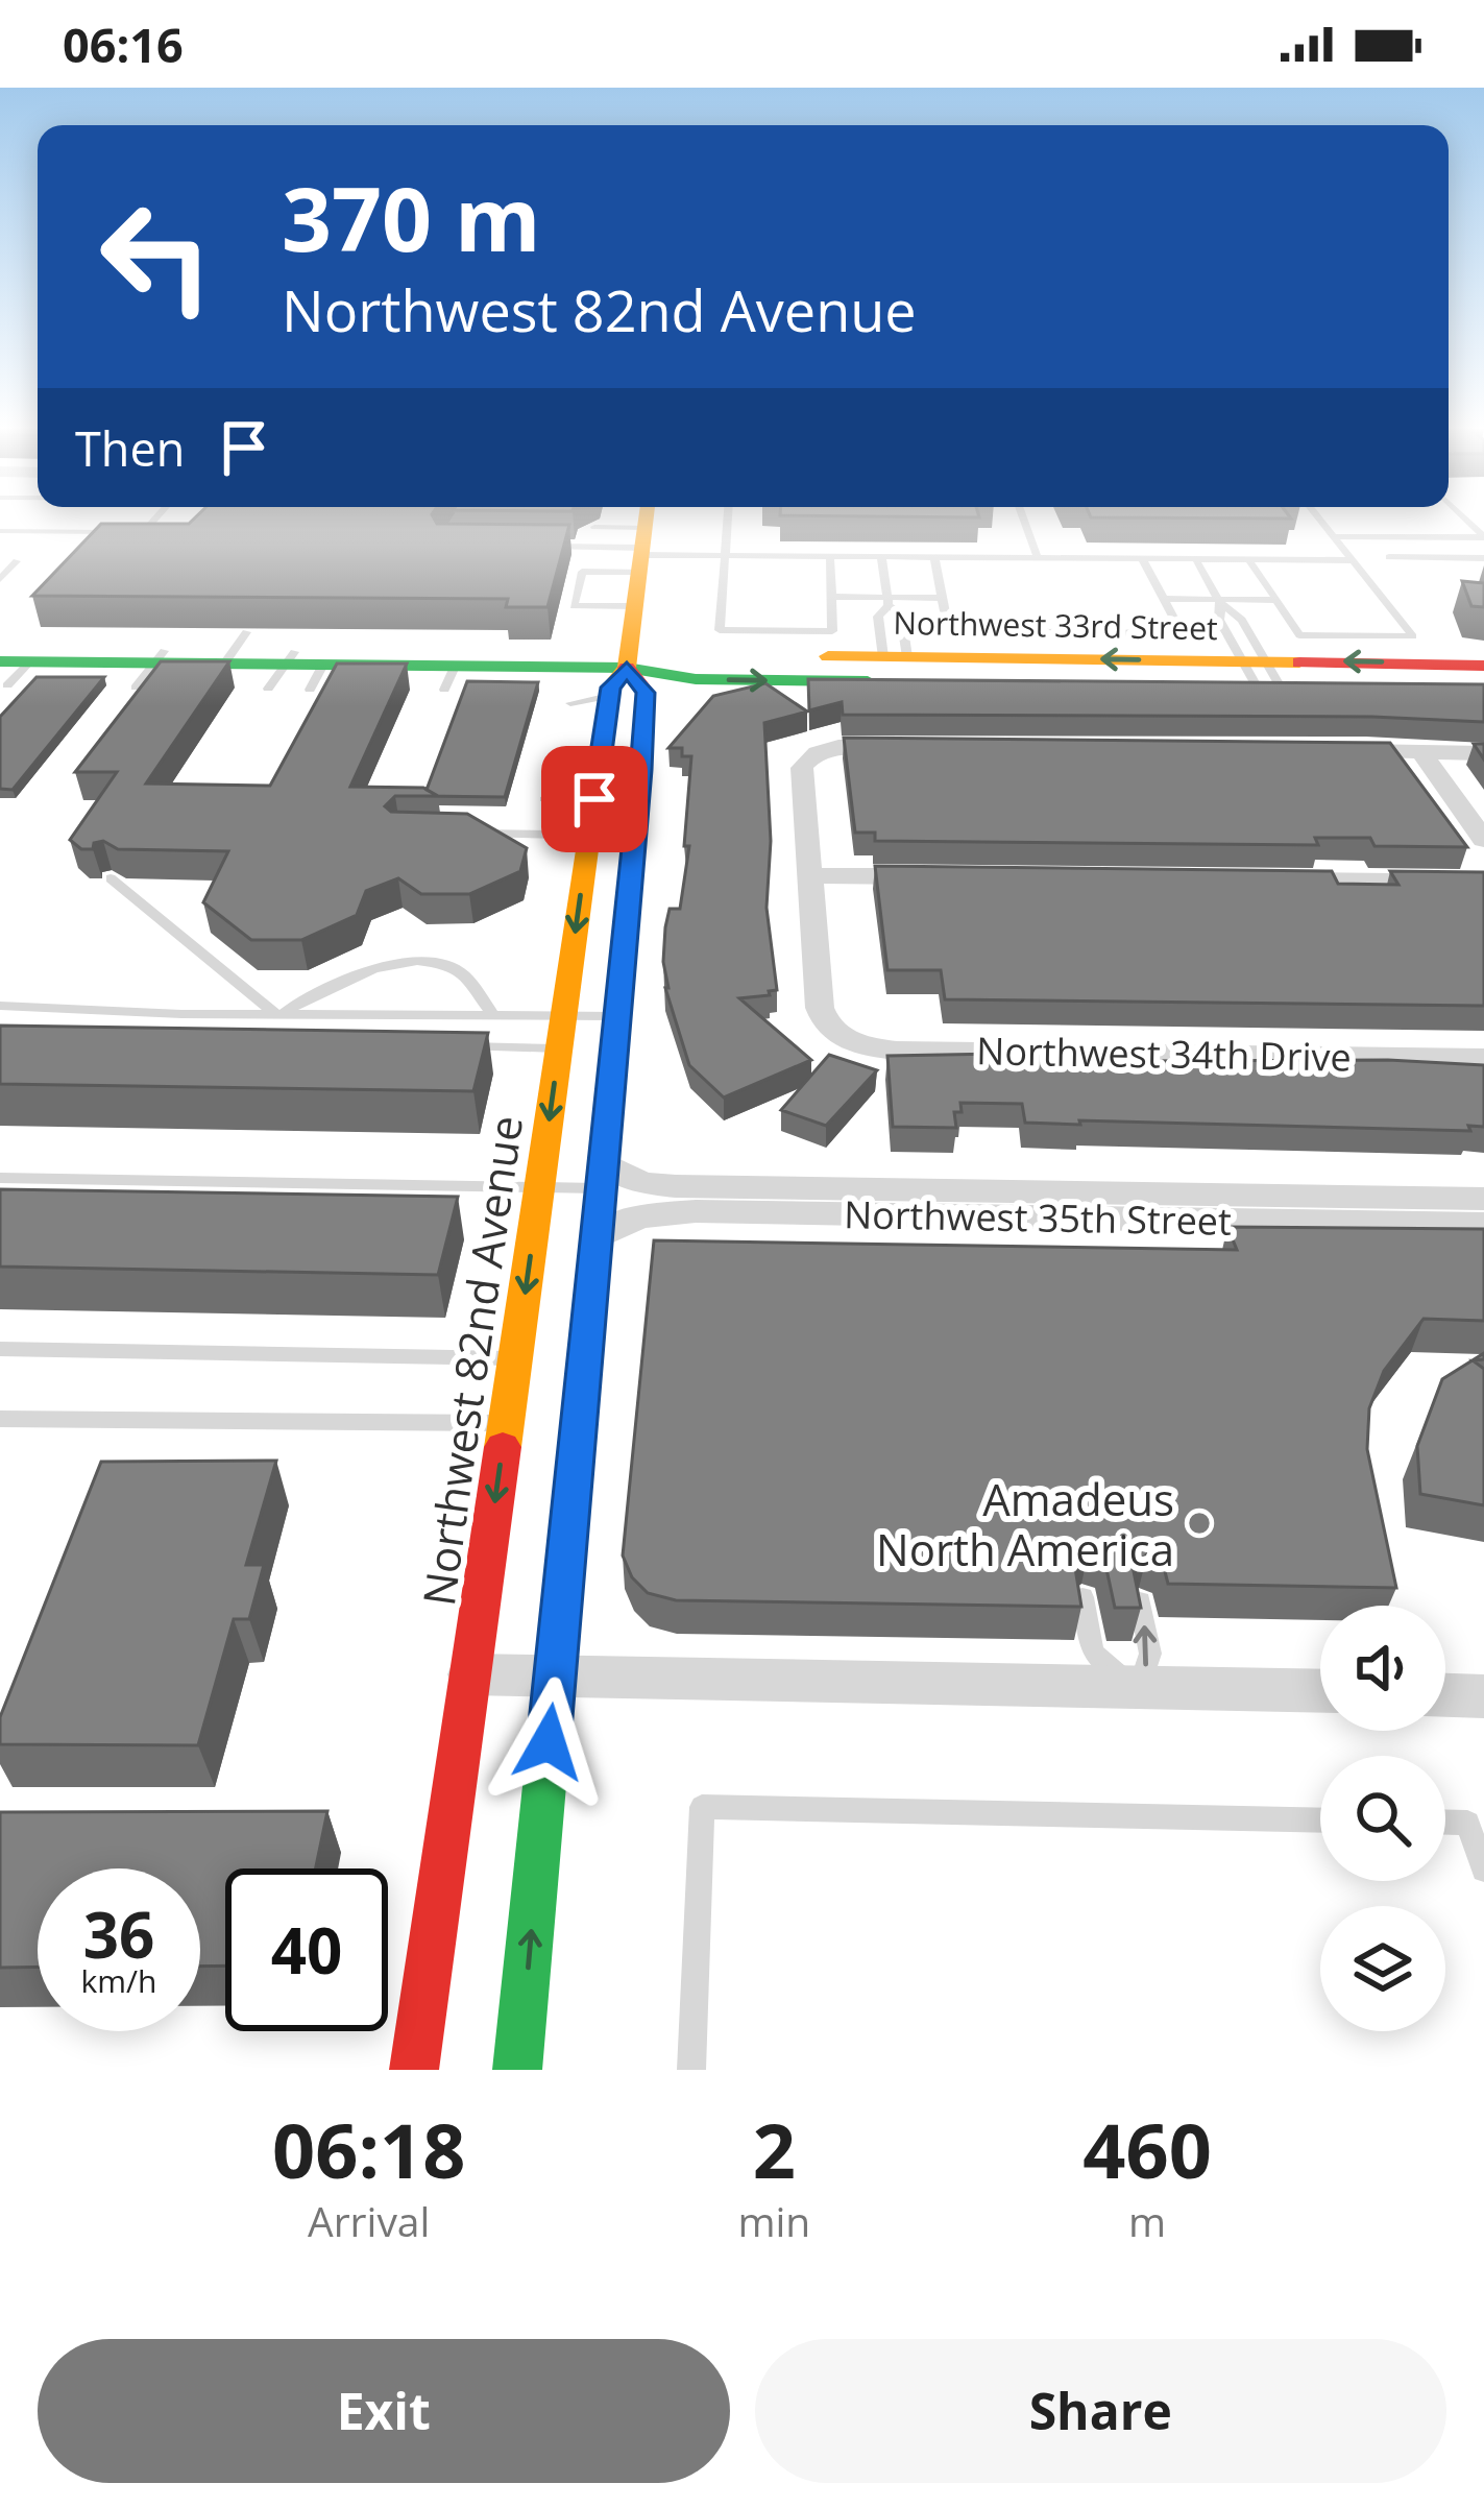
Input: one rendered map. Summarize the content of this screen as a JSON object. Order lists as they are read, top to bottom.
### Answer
{
  "streets": {
    "street": [
      "Northwest 33rd Street",
      "Northwest 34th Drive",
      "Northwest 35th Street",
      "Northwest 82nd Avenue"
    ]
  },
  "crossings": [
    ["Northwest 33rd Street", "Northwest 82nd Avenue"],
    ["Northwest 35th Street", "Northwest 82nd Avenue"]
  ],
  "places": ["Amadeus North America"],
  "page": {
    "status": "06:16",
    "turn": ["370 m", "Northwest 82nd Avenue"],
    "then": "Then",
    "speed": "36 km/h",
    "limit": "40",
    "eta": [
      "06:18",
      "Arrival",
      "2",
      "min",
      "460",
      "m"
    ],
    "buttons": ["Exit", "Share"]
  }
}
